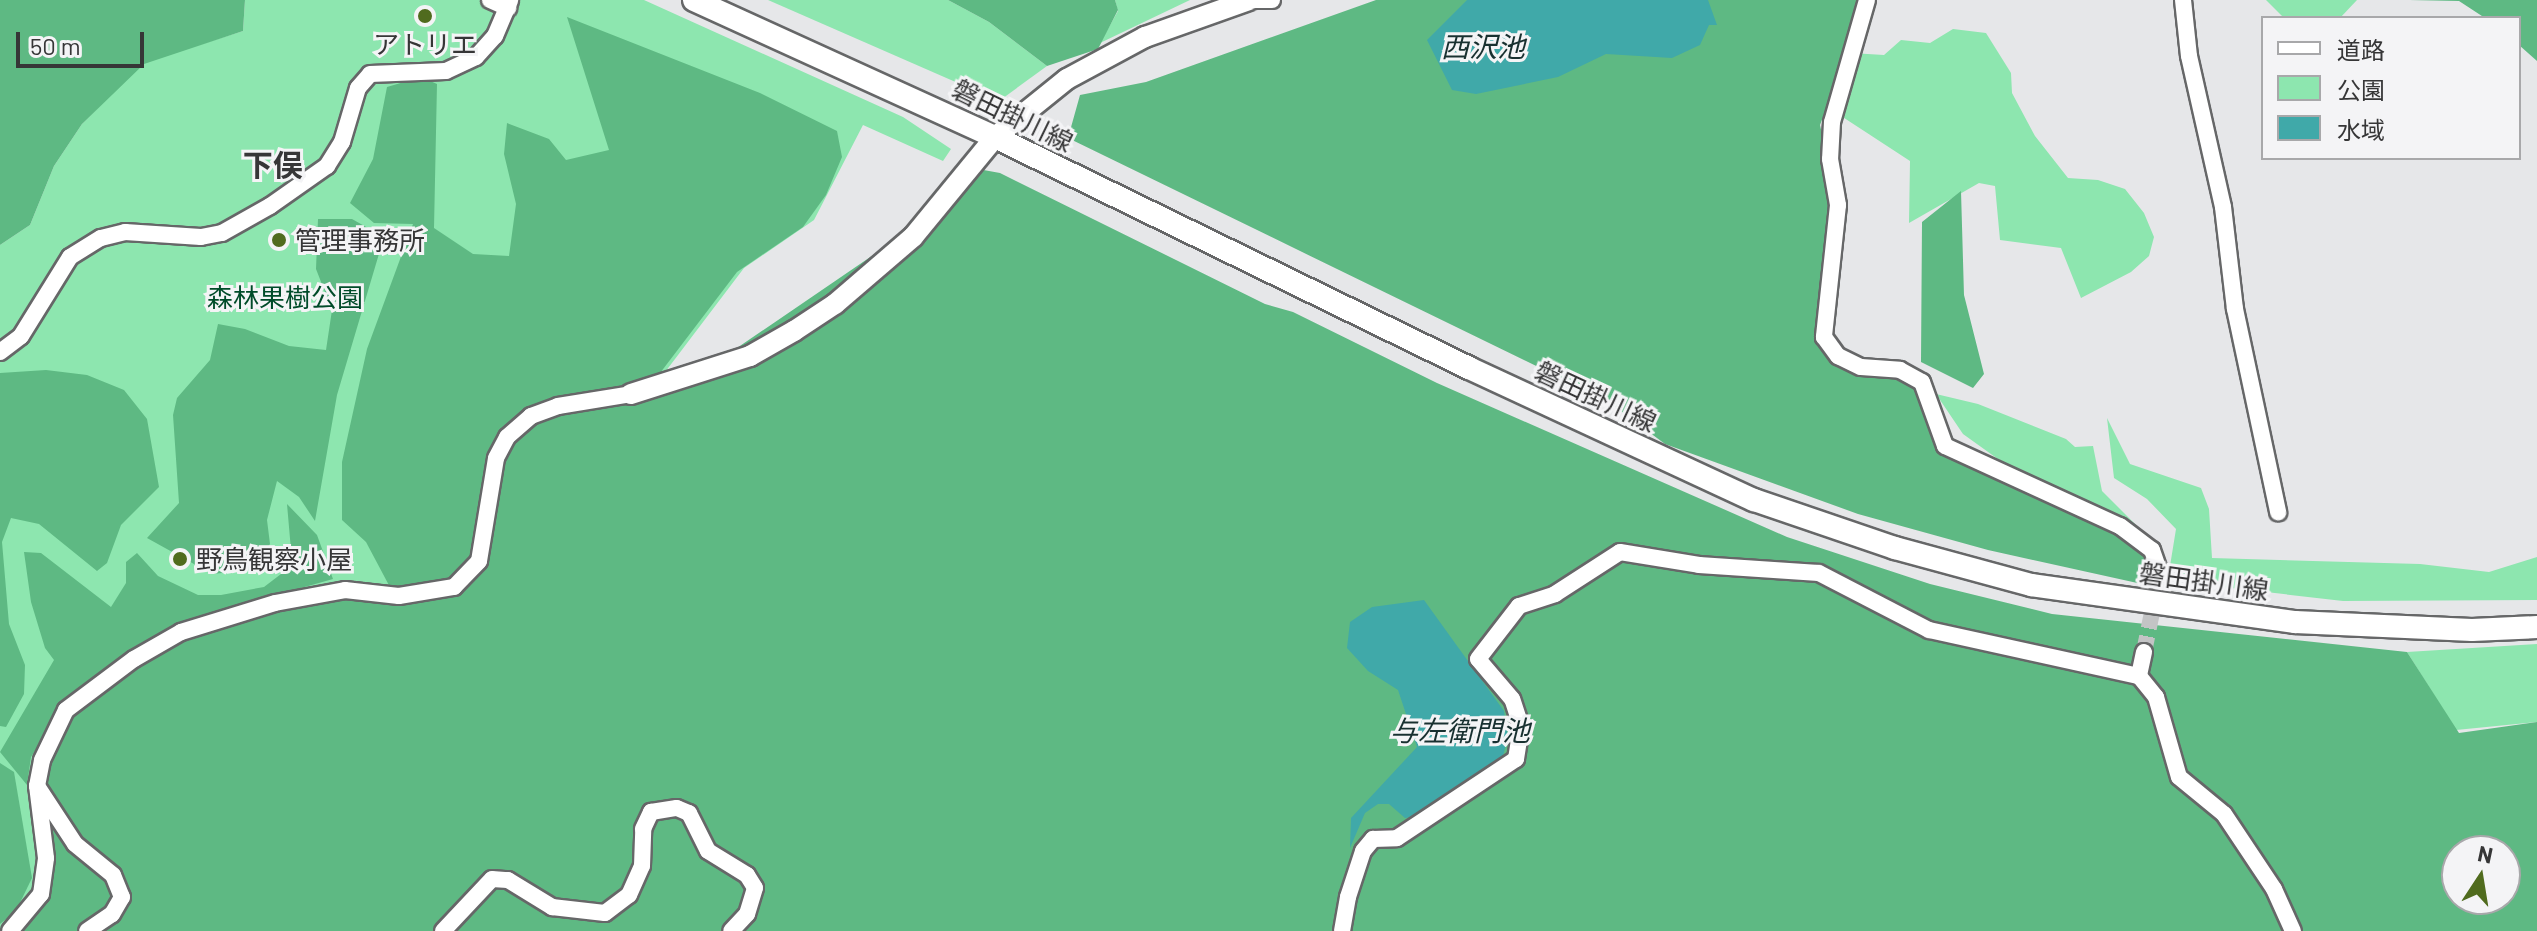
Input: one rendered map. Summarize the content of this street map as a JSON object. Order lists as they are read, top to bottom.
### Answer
{
  "streets": {
    "main road": ["磐田掛川線"]
  },
  "districts": ["下俣"],
  "water": ["西沢池", "与左衛門池"],
  "parks": ["森林果樹公園"],
  "places": ["アトリエ", "管理事務所", "野鳥観察小屋"],
  "legend": ["道路", "公園", "水域"],
  "scale_bar": "50 m",
  "north": "top"
}
